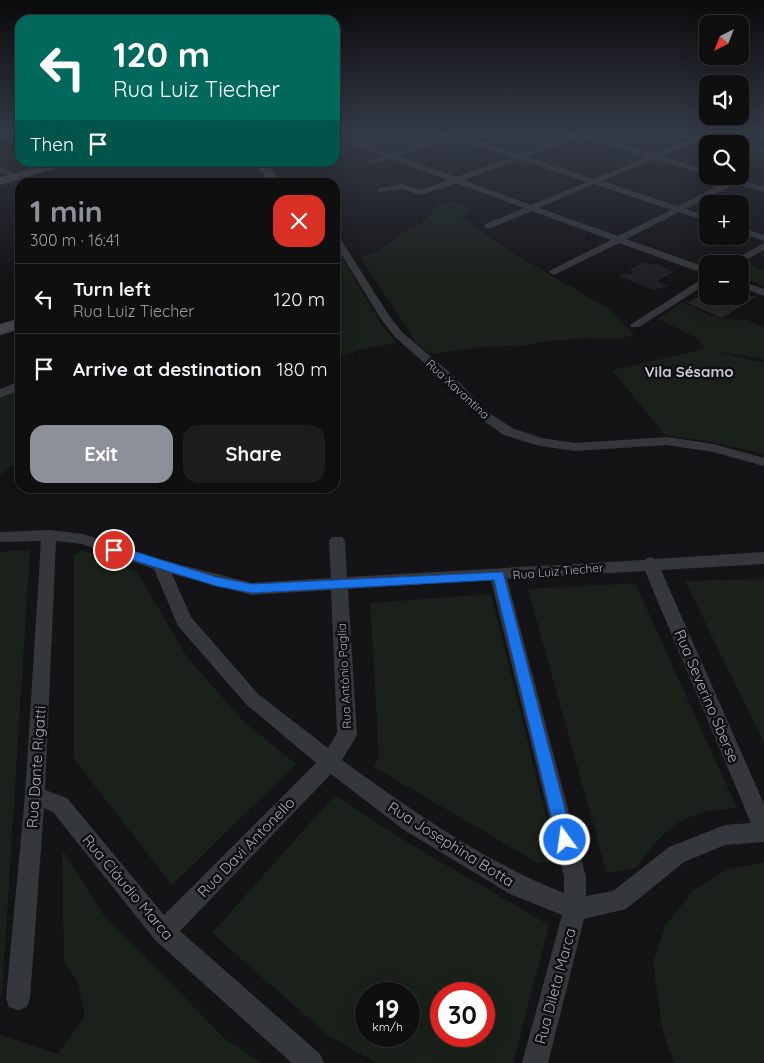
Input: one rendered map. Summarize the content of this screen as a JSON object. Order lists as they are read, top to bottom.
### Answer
{
  "streets": {
    "street": [
      "Rua Xavantina",
      "Rua Luiz Tiecher",
      "Rua Antônio Paglia",
      "Rua Severino Sberse",
      "Rua Dante Rigatti",
      "Rua Josephina Botta",
      "Rua Davi Antonello",
      "Rua Cláudio Marca",
      "Rua Dileta Marca"
    ]
  },
  "crossings": [
    ["Rua Luiz Tiecher", "Rua Antônio Paglia"],
    ["Rua Luiz Tiecher", "Rua Severino Sberse"],
    ["Rua Luiz Tiecher", "Rua Dante Rigatti"],
    ["Rua Luiz Tiecher", "Rua Josephina Botta"],
    ["Rua Luiz Tiecher", "Rua Dileta Marca"],
    ["Rua Antônio Paglia", "Rua Josephina Botta"],
    ["Rua Antônio Paglia", "Rua Davi Antonello"],
    ["Rua Dante Rigatti", "Rua Cláudio Marca"],
    ["Rua Josephina Botta", "Rua Davi Antonello"],
    ["Rua Josephina Botta", "Rua Dileta Marca"],
    ["Rua Davi Antonello", "Rua Cláudio Marca"]
  ],
  "districts": ["Vila Sésamo"],
  "north": "bottom left",
  "page": {
    "map_buttons": ["+", "−"],
    "turn": ["120 m", "Rua Luiz Tiecher"],
    "then": "Then",
    "heading": ["1 min", "300 m · 16:41"],
    "list": [
      {
        "name": "Turn left",
        "note": "Rua Luiz Tiecher",
        "value": "120 m"
      },
      {
        "name": "Arrive at destination",
        "value": "180 m"
      }
    ],
    "buttons": ["Exit", "Share"],
    "speed": "19 km/h",
    "limit": "30"
  }
}
